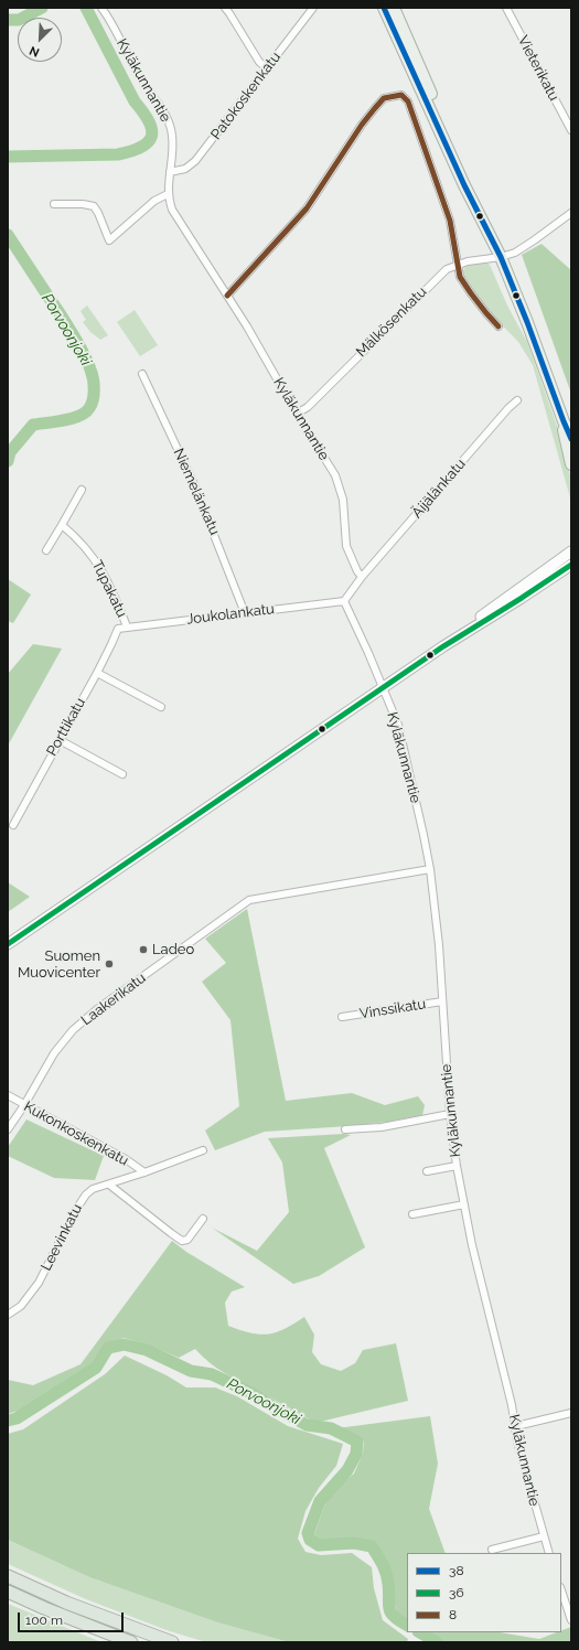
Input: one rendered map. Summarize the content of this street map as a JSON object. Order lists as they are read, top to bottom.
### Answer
{
  "streets": {
    "street": [
      "Vieterikatu",
      "Kyläkunnantie",
      "Patokoskenkatu",
      "Mälkösenkatu",
      "Äijälänkatu",
      "Niemelänkatu",
      "Tupakatu",
      "Joukolankatu",
      "Porttikatu",
      "Laakerikatu",
      "Vinssikatu",
      "Kukonkoskenkatu",
      "Leevinkatu"
    ]
  },
  "crossings": [
    ["Kyläkunnantie", "Patokoskenkatu"],
    ["Kyläkunnantie", "Mälkösenkatu"],
    ["Kyläkunnantie", "Äijälänkatu"],
    ["Kyläkunnantie", "Joukolankatu"],
    ["Kyläkunnantie", "Laakerikatu"],
    ["Kyläkunnantie", "Vinssikatu"],
    ["Niemelänkatu", "Joukolankatu"],
    ["Tupakatu", "Joukolankatu"],
    ["Joukolankatu", "Porttikatu"],
    ["Laakerikatu", "Kukonkoskenkatu"],
    ["Kukonkoskenkatu", "Leevinkatu"]
  ],
  "water": ["Porvoonjoki"],
  "places": ["Ladeo", "Suomen Muovicenter"],
  "lines": ["transit line 38", "transit line 8", "transit line 36"],
  "legend": ["38", "36", "8"],
  "scale_bar": "100 m",
  "north": "bottom left"
}
